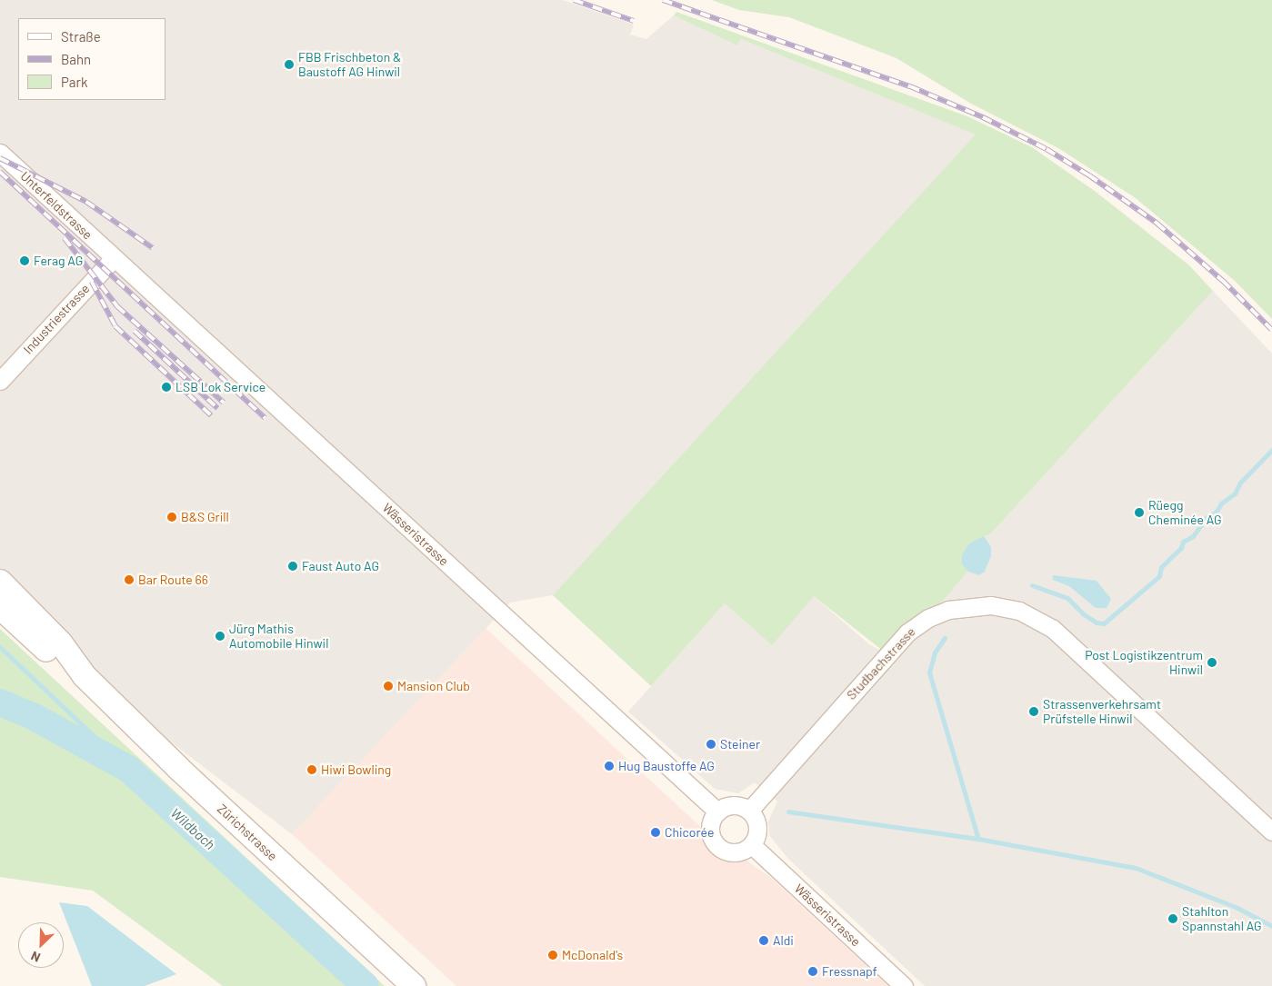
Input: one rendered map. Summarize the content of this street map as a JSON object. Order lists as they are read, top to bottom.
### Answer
{
  "streets": {
    "main road": ["Zürichstrasse"],
    "street": [
      "Unterfeldstrasse",
      "Industriestrasse",
      "Wässeristrasse",
      "Studbachstrasse"
    ]
  },
  "crossings": [
    ["Unterfeldstrasse", "Industriestrasse"],
    ["Unterfeldstrasse", "Wässeristrasse"],
    ["Industriestrasse", "Wässeristrasse"],
    ["Wässeristrasse", "Studbachstrasse"]
  ],
  "water": ["Wildbach"],
  "places": [
    "FBB Frischbeton & Baustoff AG Hinwil",
    "Ferag AG",
    "LSB Lok Service",
    "Rüegg Cheminée AG",
    "B&S Grill",
    "Faust Auto AG",
    "Bar Route 66",
    "Jürg Mathis Automobile Hinwil",
    "Post Logistikzentrum Hinwil",
    "Mansion Club",
    "Strassenverkehrsamt Prüfstelle Hinwil",
    "Steiner",
    "Hug Baustoffe AG",
    "Hiwi Bowling",
    "Chicorée",
    "Stahlton Spannstahl AG",
    "Aldi",
    "McDonald's",
    "Fressnapf"
  ],
  "legend": ["Straße", "Bahn", "Park"],
  "north": "bottom left"
}
